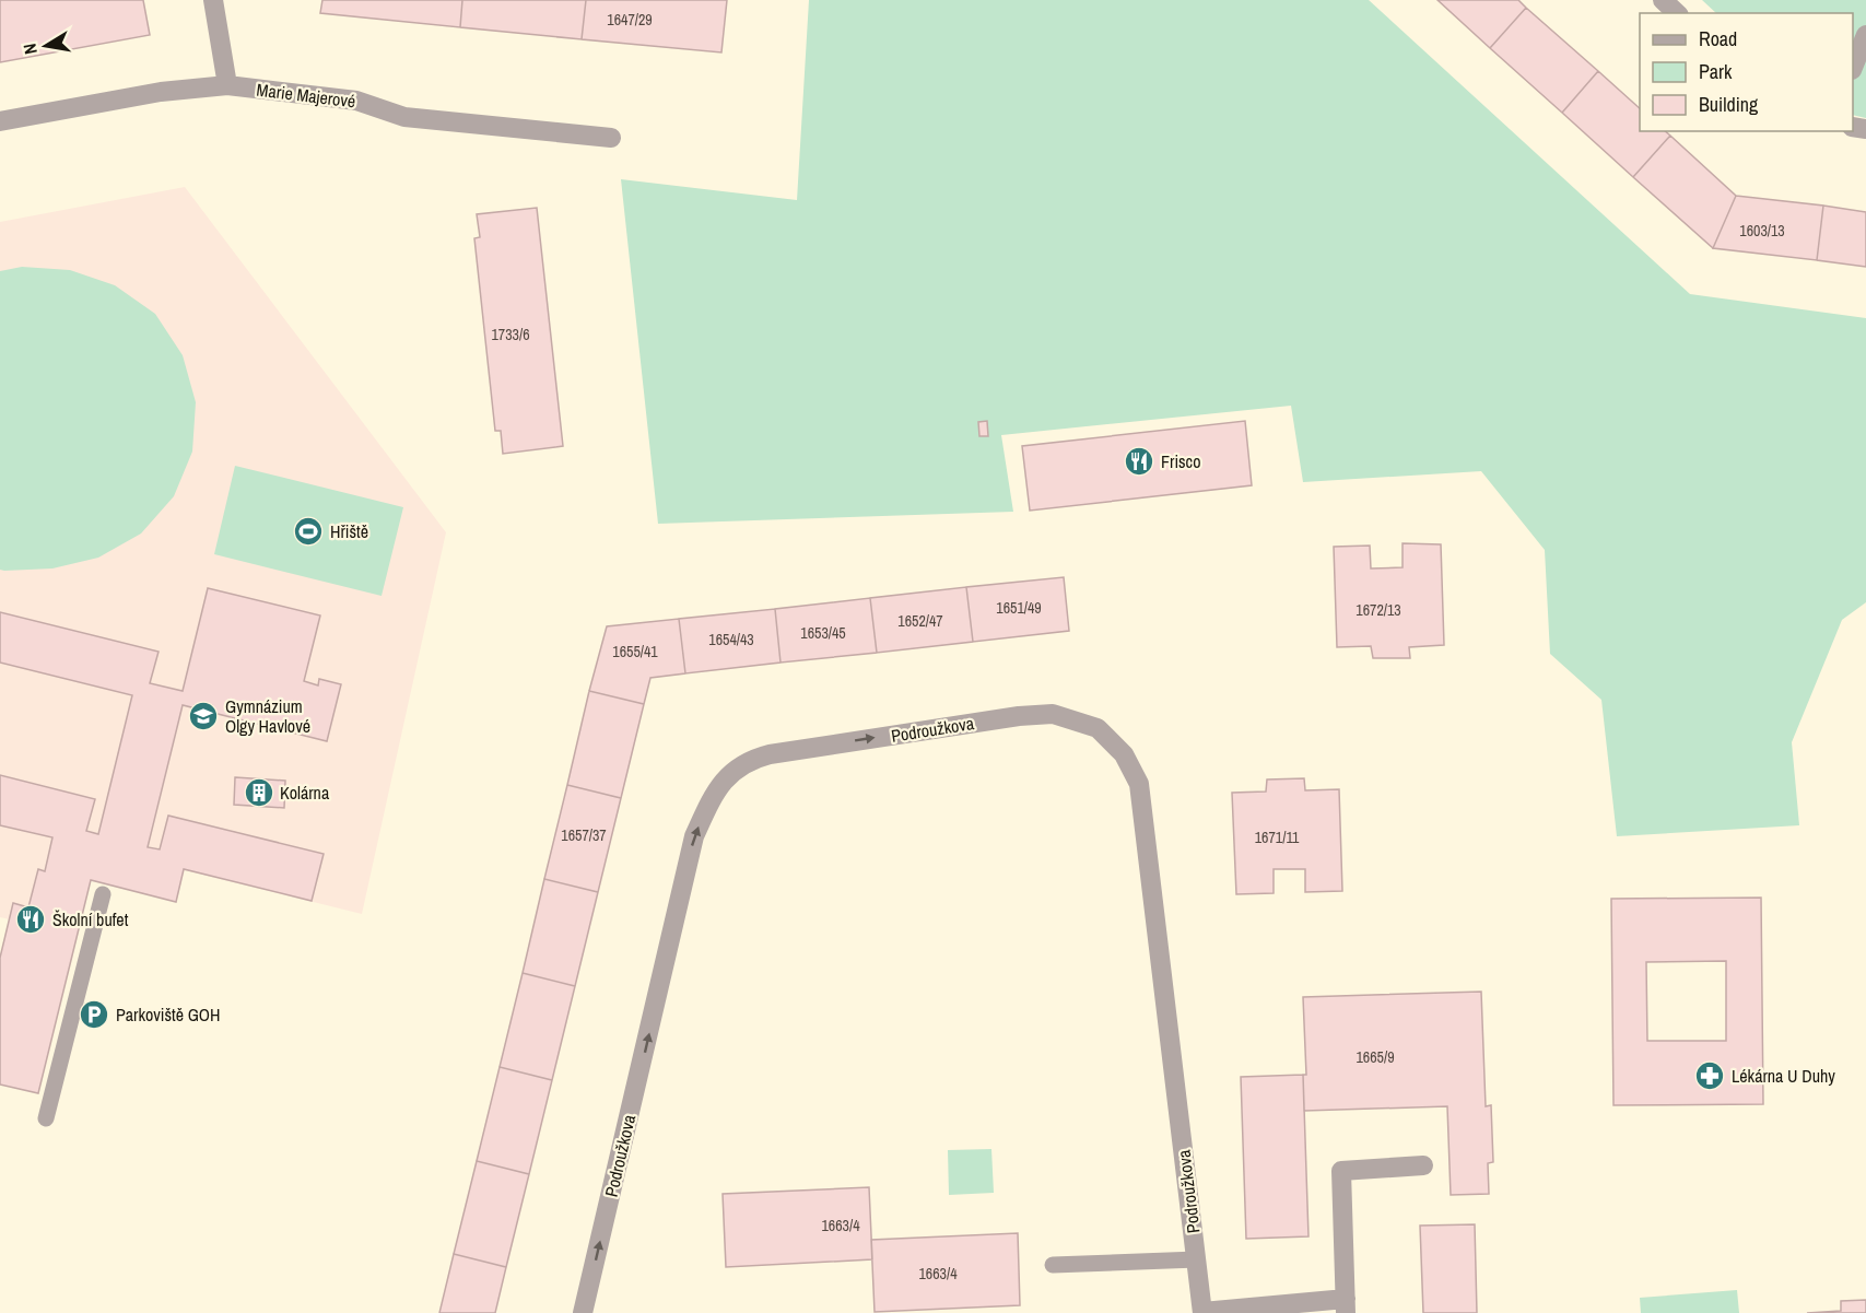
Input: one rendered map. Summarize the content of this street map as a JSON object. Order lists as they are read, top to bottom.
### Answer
{
  "streets": {
    "street": ["Marie Majerové", "Podroužkova"]
  },
  "places": {
    "restaurant": ["Frisco", "Školní bufet"],
    "sports": ["Hřiště"],
    "school or university": ["Gymnázium Olgy Havlové"],
    "building": ["Kolárna"],
    "parking": ["Parkoviště GOH"],
    "pharmacy": ["Lékárna U Duhy"]
  },
  "house_numbers": [
    "1647/29",
    "1603/13",
    "1733/6",
    "1651/49",
    "1672/13",
    "1652/47",
    "1653/45",
    "1654/43",
    "1655/41",
    "1657/37",
    "1671/11",
    "1665/9",
    "1663/4",
    "1663/4"
  ],
  "legend": ["Road", "Park", "Building"],
  "north": "left"
}
